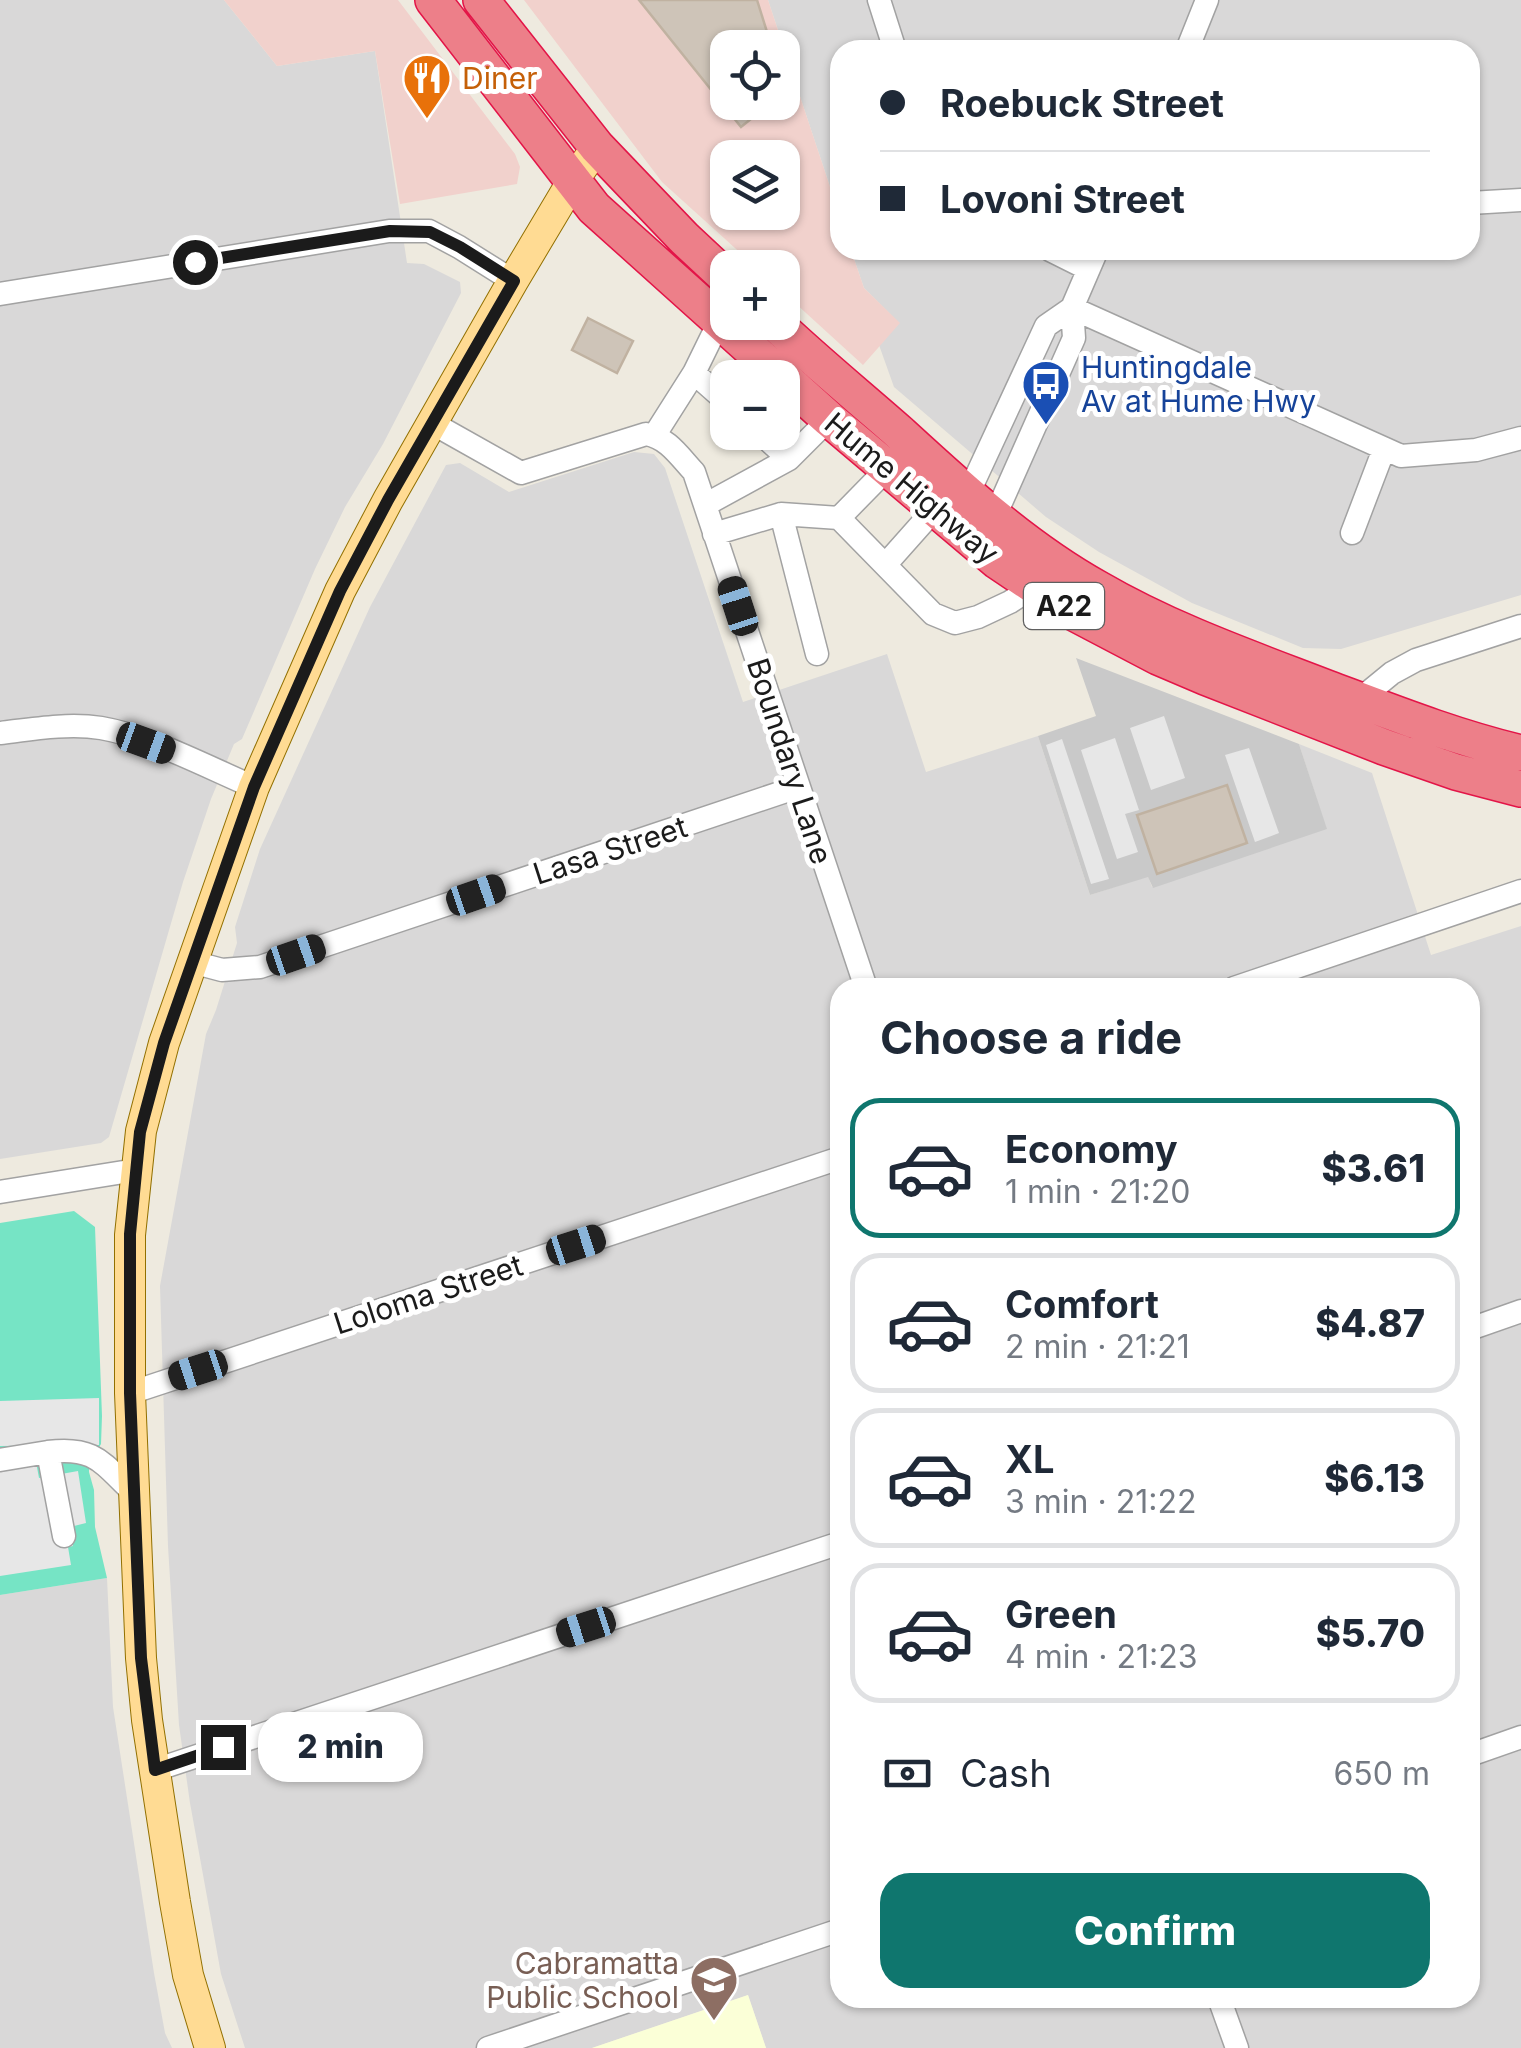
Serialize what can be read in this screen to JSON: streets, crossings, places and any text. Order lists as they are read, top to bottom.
{
  "streets": {
    "highway": ["Hume Highway", "A22"],
    "street": ["Boundary Lane", "Lasa Street", "Loloma Street"]
  },
  "crossings": [
    ["Boundary Lane", "Lasa Street"]
  ],
  "places": {
    "restaurant": ["Diner"],
    "bus stop": ["Huntingdale Av at Hume Hwy"],
    "school or university": ["Cabramatta Public School"]
  },
  "page": {
    "map_buttons": ["+", "−"],
    "banner": ["Roebuck Street", "Lovoni Street"],
    "heading": "Choose a ride",
    "list": [
      {
        "name": "Economy",
        "note": "1 min · 21:20",
        "value": "$3.61"
      },
      {
        "name": "Comfort",
        "note": "2 min · 21:21",
        "value": "$4.87"
      },
      {
        "name": "XL",
        "note": "3 min · 21:22",
        "value": "$6.13"
      },
      {
        "name": "Green",
        "note": "4 min · 21:23",
        "value": "$5.70"
      }
    ],
    "bubble": "2 min",
    "pay": ["Cash", "650 m"],
    "buttons": "Confirm"
  }
}
